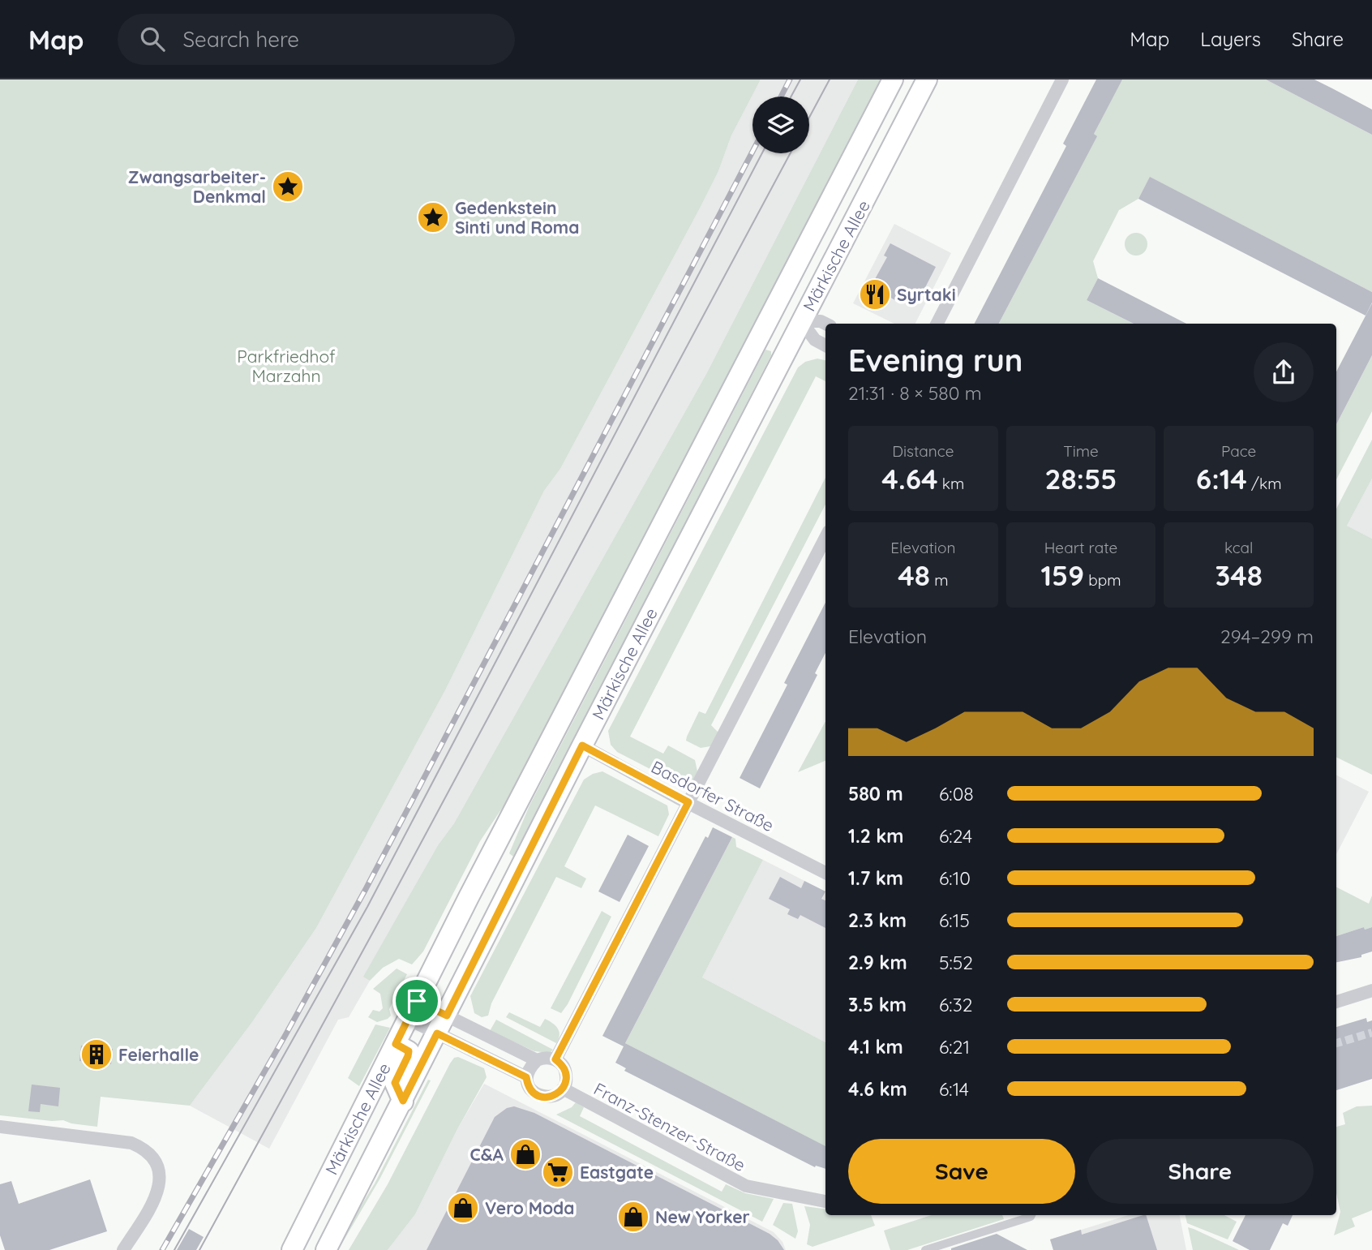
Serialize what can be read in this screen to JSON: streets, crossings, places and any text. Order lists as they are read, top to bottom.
{
  "streets": {
    "main road": ["Märkische Allee"],
    "street": ["Basdorfer Straße", "Franz-Stenzer-Straße"]
  },
  "crossings": [
    ["Märkische Allee", "Basdorfer Straße"]
  ],
  "parks": ["Parkfriedhof Marzahn"],
  "places": {
    "place": ["Zwangsarbeiter- Denkmal", "Gedenkstein Sinti und Roma"],
    "restaurant": ["Syrtaki"],
    "building": ["Feierhalle"],
    "shop": ["C&A", "Vero Moda", "New Yorker"],
    "supermarket": ["Eastgate"]
  },
  "page": {
    "header": "Map",
    "search": "Search here",
    "nav": ["Map", "Layers", "Share"],
    "heading": ["Evening run", "21:31 · 8 × 580 m"],
    "stats": [
      ["Distance", "4.64 km"],
      ["Time", "28:55"],
      ["Pace", "6:14 /km"],
      ["Elevation", "48 m"],
      ["Heart rate", "159 bpm"],
      ["kcal", "348"]
    ],
    "chart": ["Elevation", "294–299 m"],
    "list": [
      {
        "name": "580 m",
        "note": "6:08"
      },
      {
        "name": "1.2 km",
        "note": "6:24"
      },
      {
        "name": "1.7 km",
        "note": "6:10"
      },
      {
        "name": "2.3 km",
        "note": "6:15"
      },
      {
        "name": "2.9 km",
        "note": "5:52"
      },
      {
        "name": "3.5 km",
        "note": "6:32"
      },
      {
        "name": "4.1 km",
        "note": "6:21"
      },
      {
        "name": "4.6 km",
        "note": "6:14"
      }
    ],
    "buttons": ["Save", "Share"]
  }
}
